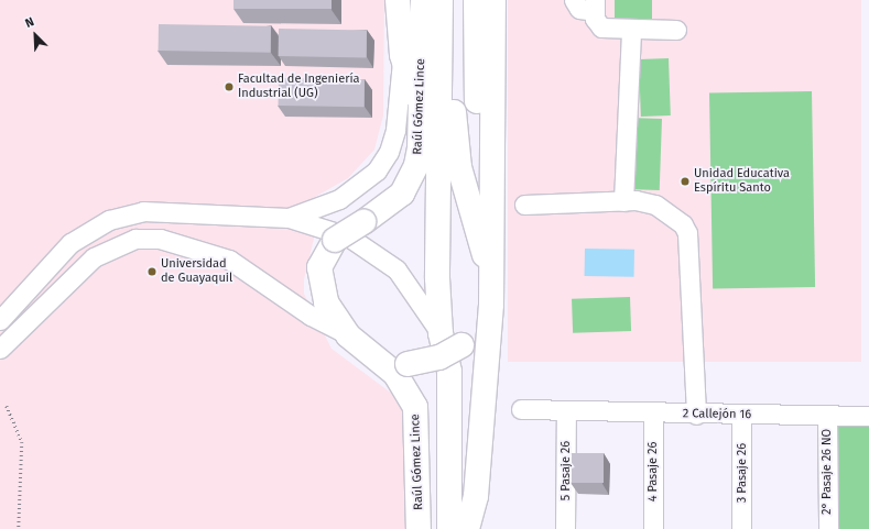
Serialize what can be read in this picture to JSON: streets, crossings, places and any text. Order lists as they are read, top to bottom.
{
  "streets": {
    "main road": ["Raúl Gómez Lince"],
    "street": [
      "2 Callejón 16",
      "5 Pasaje 26",
      "4 Pasaje 26",
      "2° Pasaje 26 NO",
      "3 Pasaje 26"
    ]
  },
  "crossings": [
    ["2 Callejón 16", "5 Pasaje 26"],
    ["2 Callejón 16", "4 Pasaje 26"],
    ["2 Callejón 16", "2° Pasaje 26 NO"],
    ["2 Callejón 16", "3 Pasaje 26"]
  ],
  "places": ["Facultad de Ingeniería Industrial (UG)", "Unidad Educativa Espíritu Santo", "Universidad de Guayaquil"],
  "north": "top left"
}
